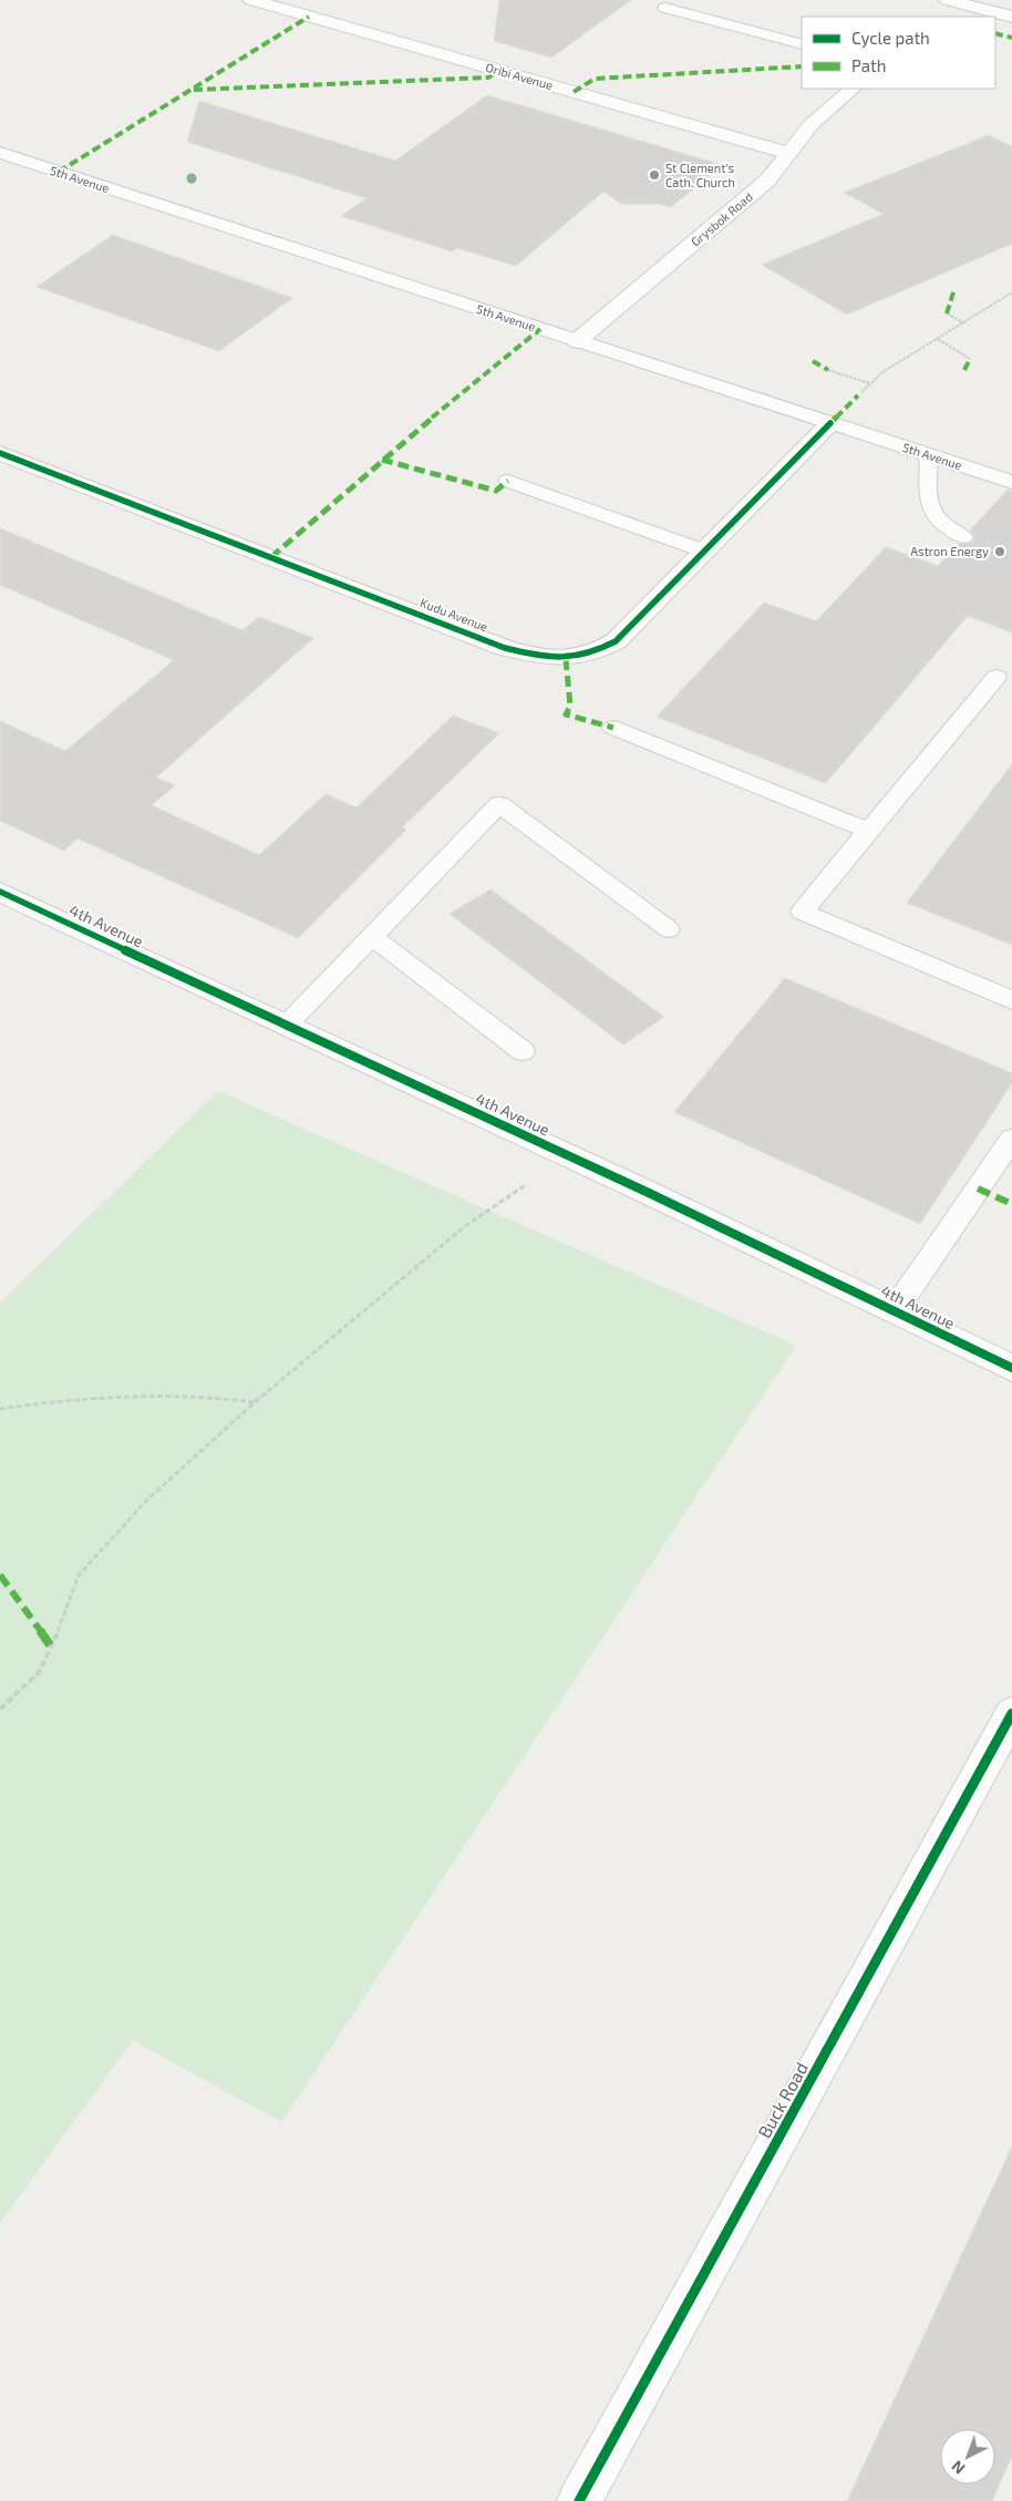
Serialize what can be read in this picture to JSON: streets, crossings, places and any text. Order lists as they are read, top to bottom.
{
  "streets": {
    "street": [
      "Oribi Avenue",
      "5th Avenue",
      "Grysbok Road",
      "Kudu Avenue",
      "4th Avenue",
      "Buck Road"
    ]
  },
  "crossings": [
    ["Oribi Avenue", "Grysbok Road"],
    ["5th Avenue", "Grysbok Road"],
    ["5th Avenue", "Kudu Avenue"]
  ],
  "places": ["St Clement's Cath. Church", "Astron Energy"],
  "legend": ["Cycle path", "Path"],
  "north": "bottom left"
}
